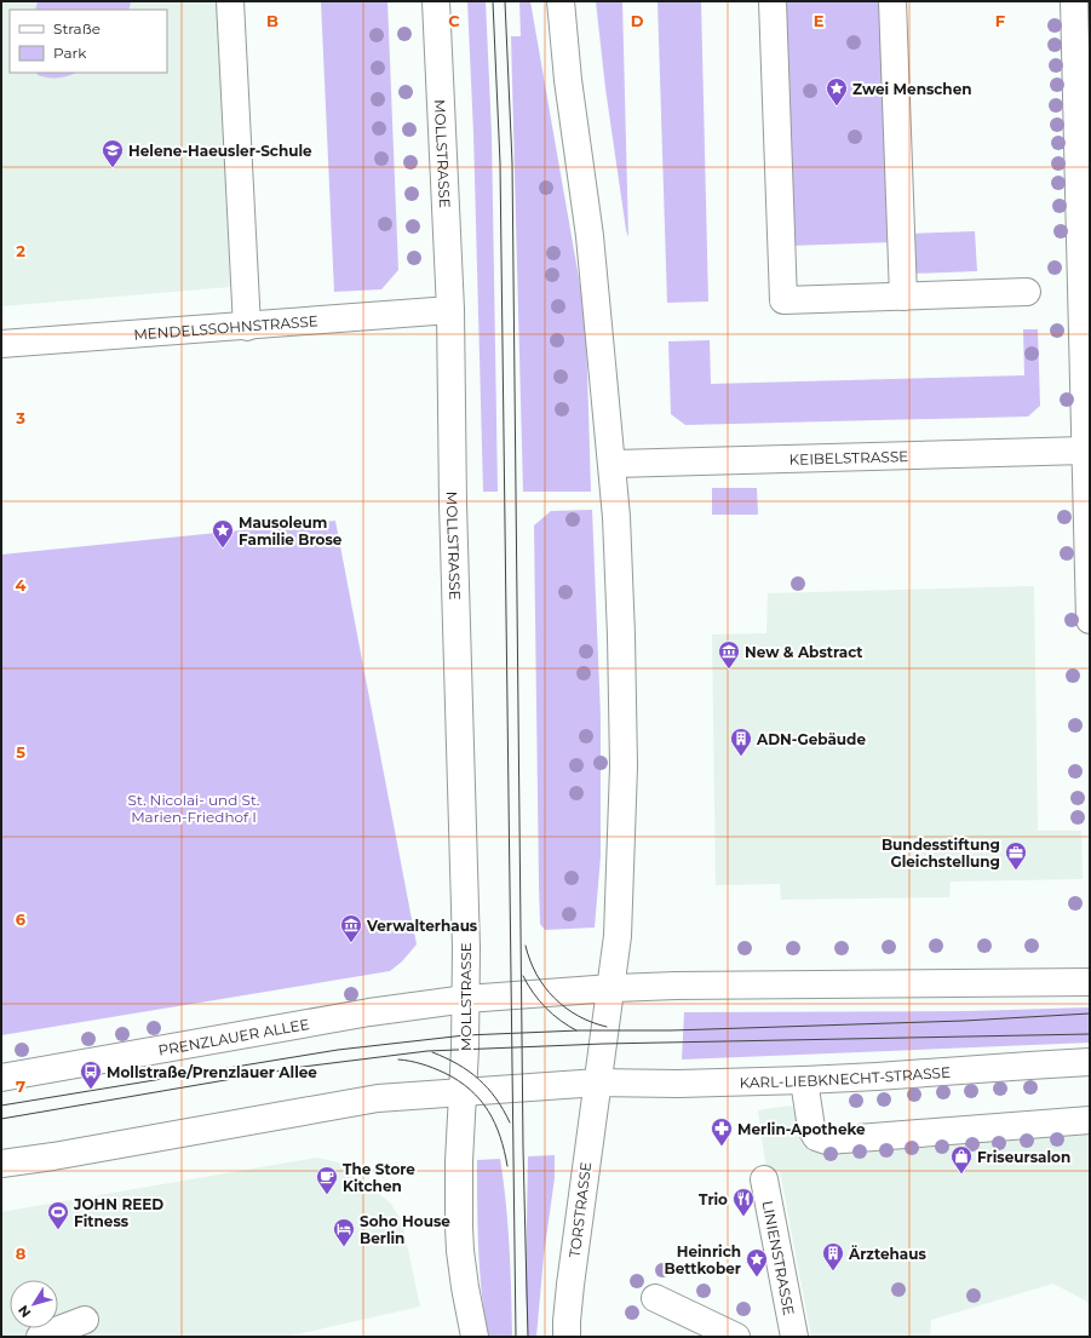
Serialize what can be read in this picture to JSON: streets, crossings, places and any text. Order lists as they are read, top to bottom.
{
  "streets": {
    "main road": [
      "MOLLSTRASSE",
      "MENDELSSOHNSTRASSE",
      "KEIBELSTRASSE",
      "PRENZLAUER ALLEE",
      "KARL-LIEBKNECHT-STRASSE",
      "TORSTRASSE",
      "LINIENSTRASSE"
    ]
  },
  "crossings": [
    ["MOLLSTRASSE", "MENDELSSOHNSTRASSE"],
    ["MOLLSTRASSE", "PRENZLAUER ALLEE"],
    ["MOLLSTRASSE", "KARL-LIEBKNECHT-STRASSE"],
    ["KARL-LIEBKNECHT-STRASSE", "TORSTRASSE"]
  ],
  "parks": ["St. Nicolai- und St. Marien-Friedhof I"],
  "places": {
    "place": ["Zwei Menschen", "Mausoleum Familie Brose", "Heinrich Bettkober"],
    "school or university": ["Helene-Haeusler-Schule"],
    "museum": ["New & Abstract", "Verwalterhaus"],
    "building": ["ADN-Gebäude", "Ärztehaus"],
    "office": ["Bundesstiftung Gleichstellung"],
    "bus stop": ["Mollstraße/Prenzlauer Allee"],
    "pharmacy": ["Merlin-Apotheke"],
    "shop": ["Friseursalon"],
    "cafe": ["The Store Kitchen"],
    "restaurant": ["Trio"],
    "sports": ["JOHN REED Fitness"],
    "hotel": ["Soho House Berlin"]
  },
  "legend": ["Straße", "Park"],
  "north": "bottom left",
  "grid": {
    "columns": [
      "B",
      "C",
      "D",
      "E",
      "F"
    ],
    "rows": [
      "2",
      "3",
      "4",
      "5",
      "6",
      "7",
      "8"
    ]
  }
}
